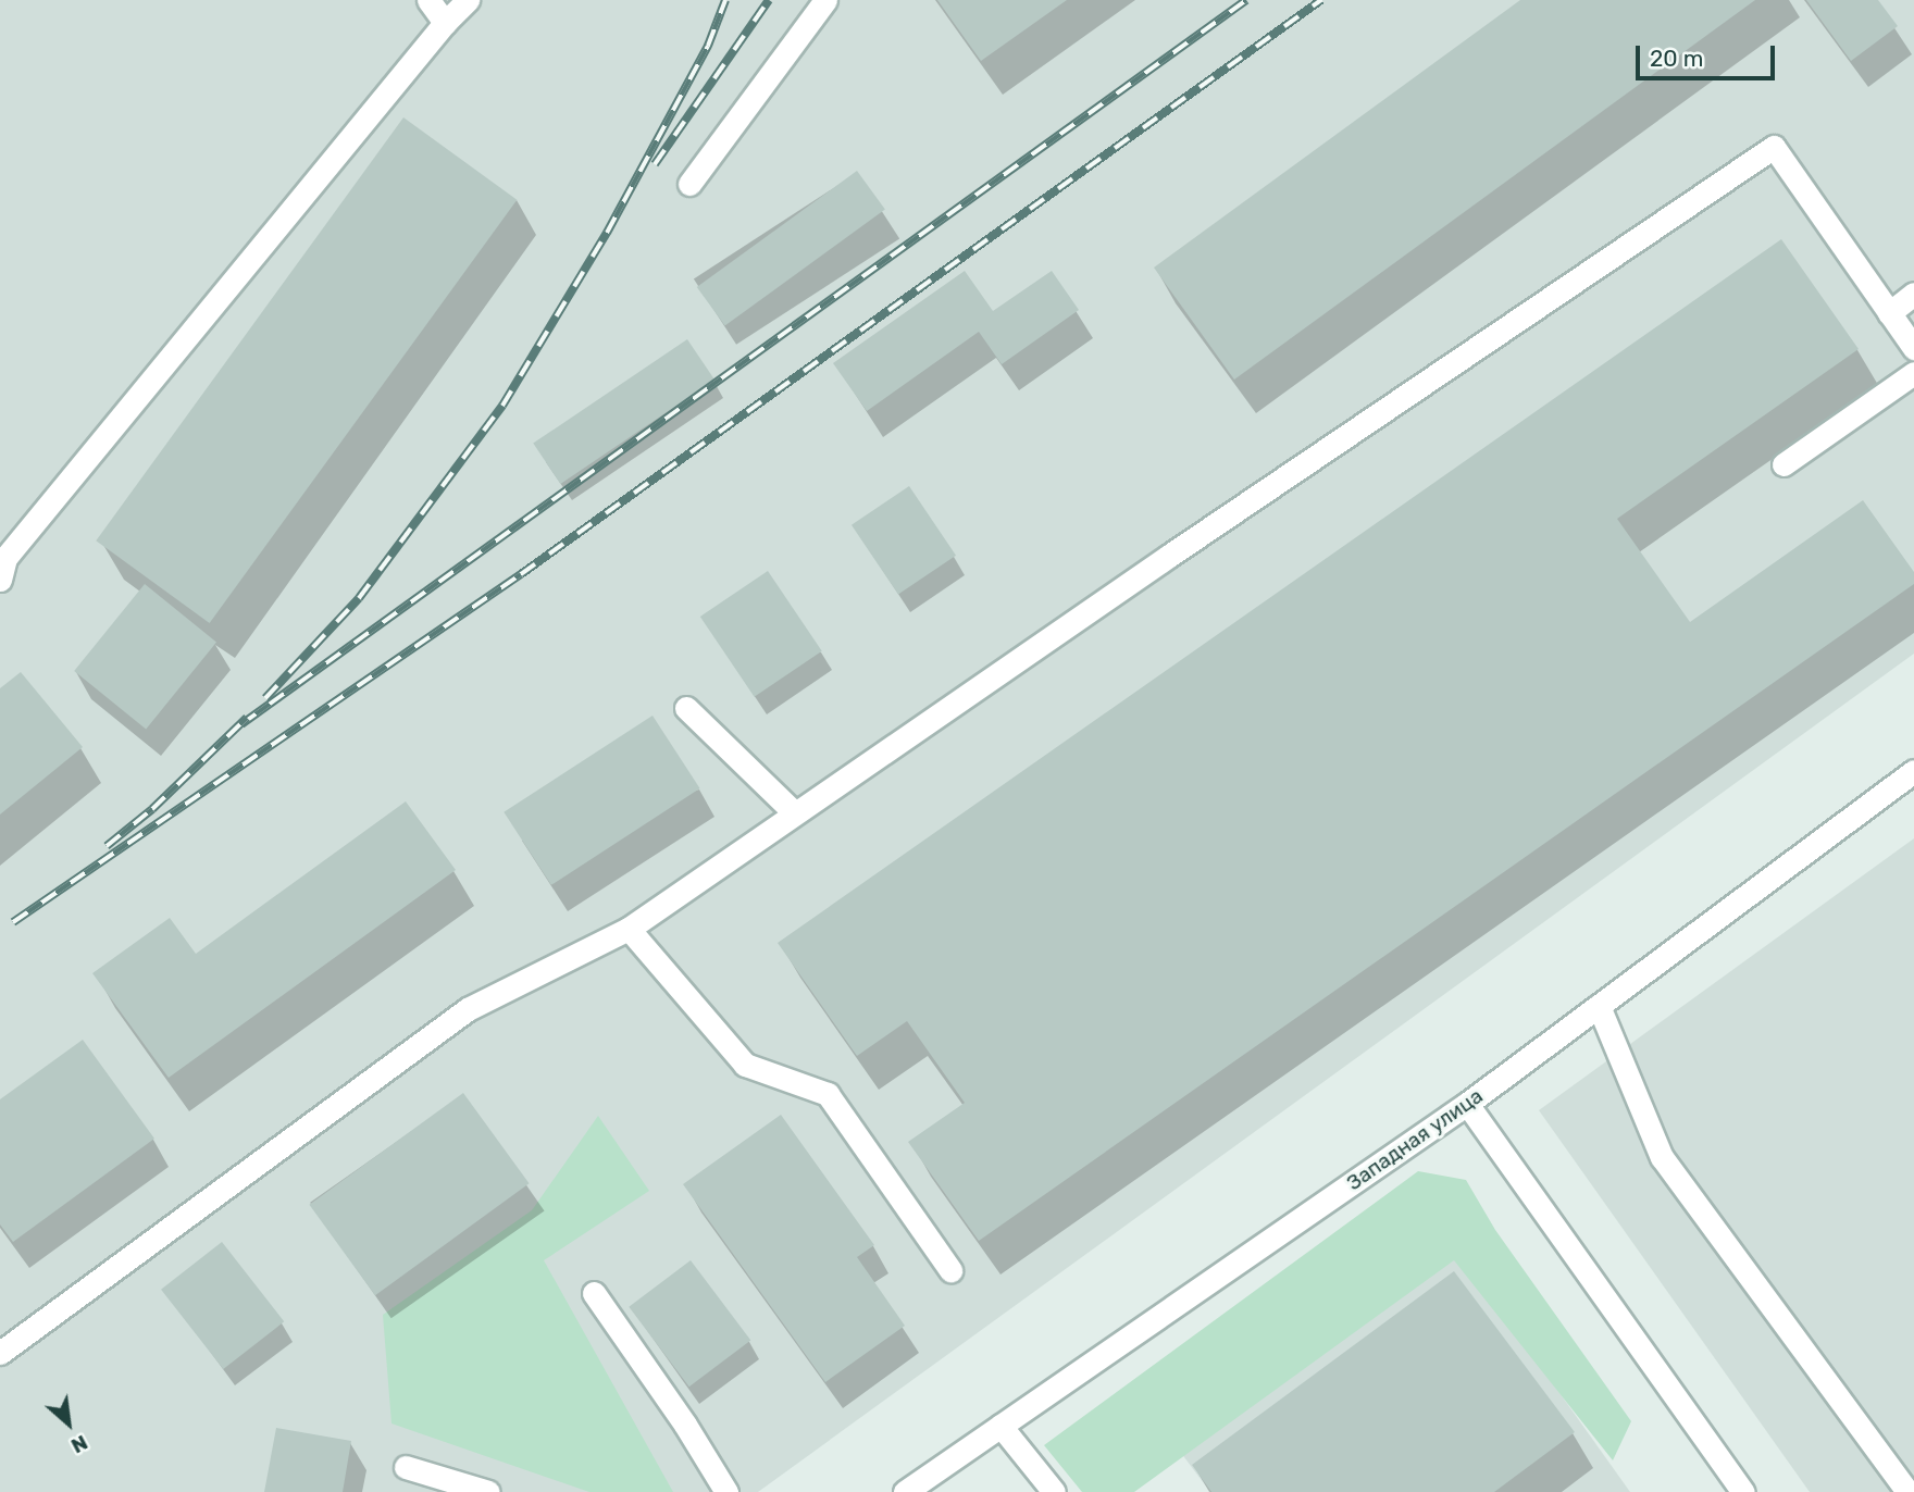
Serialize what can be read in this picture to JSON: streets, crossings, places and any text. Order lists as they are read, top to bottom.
{
  "streets": {
    "street": ["Западная улица"]
  },
  "scale_bar": "20 m",
  "north": "bottom right"
}
